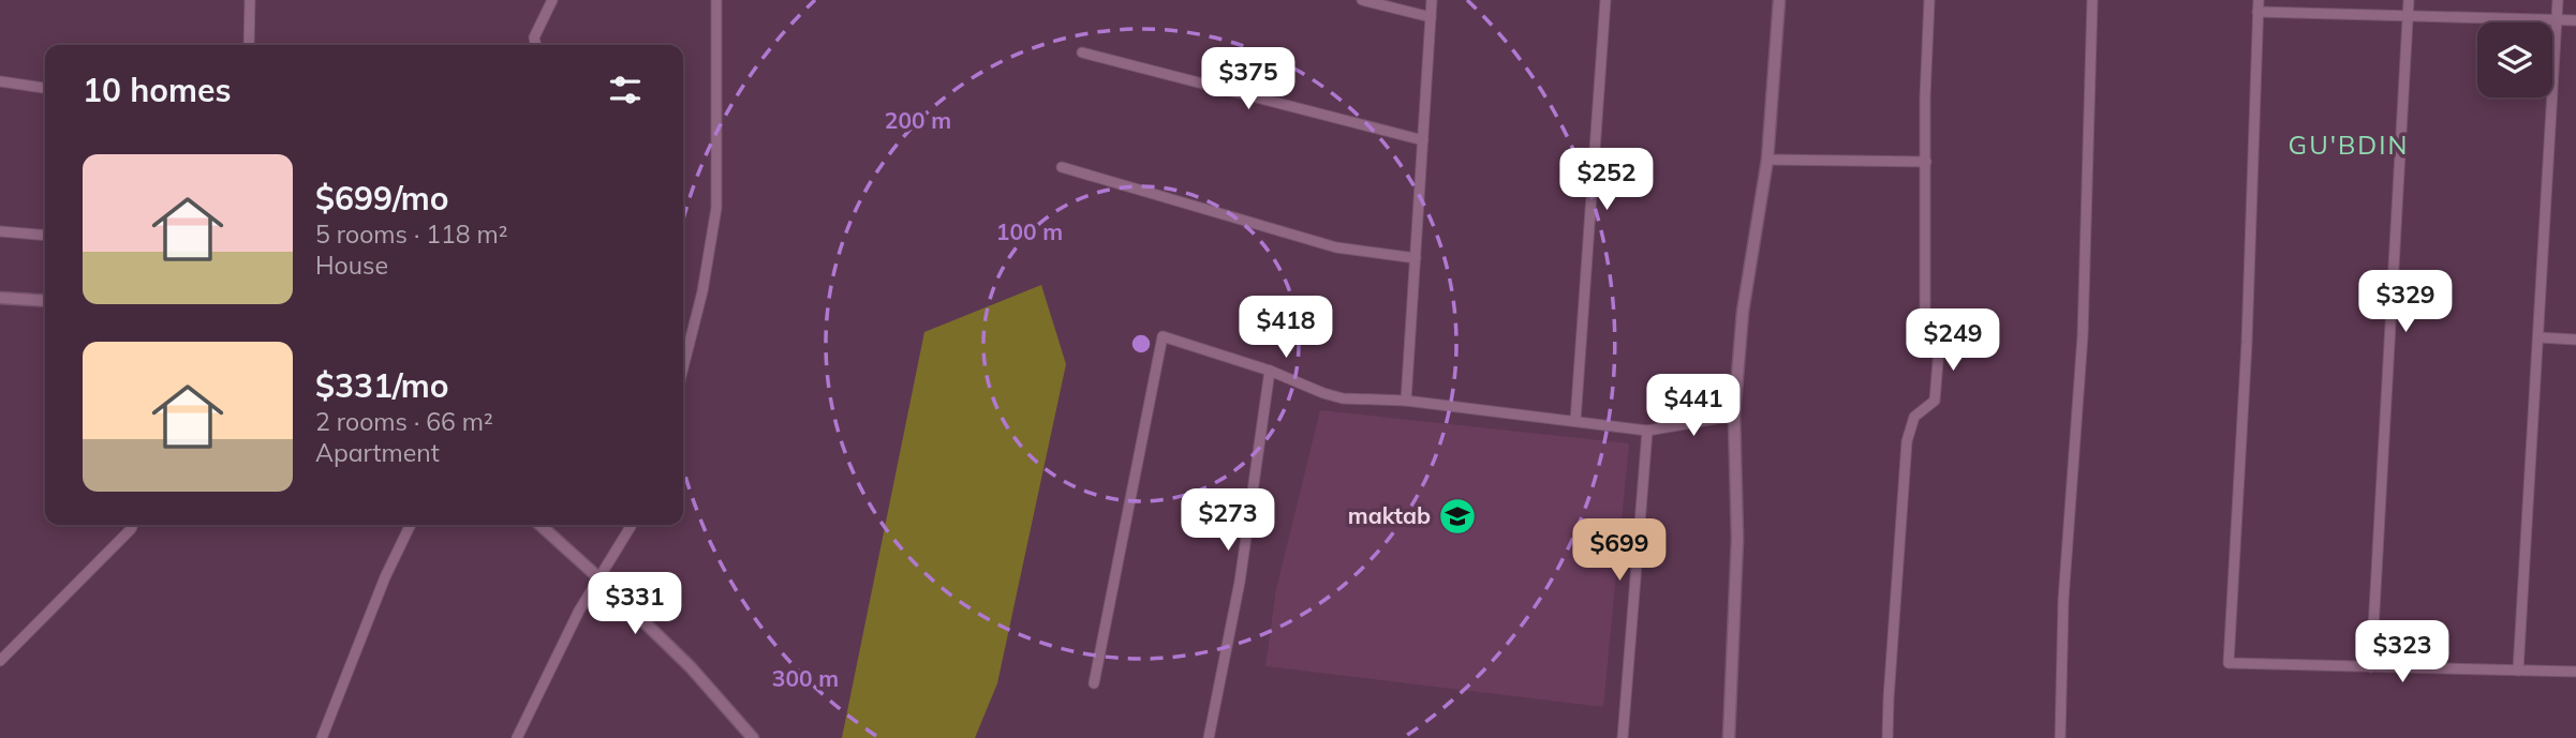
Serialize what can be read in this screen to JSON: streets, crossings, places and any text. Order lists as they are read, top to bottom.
{
  "districts": ["GU'BDIN"],
  "places": {
    "school or university": ["maktab"]
  },
  "page": {
    "heading": "10 homes",
    "price": [
      "$375",
      "$252",
      "$329",
      "$418",
      "$249",
      "$441",
      "$273",
      "$699",
      "$331",
      "$323"
    ],
    "list": [
      {
        "name": "$699/mo",
        "note": "5 rooms · 118 m² · House"
      },
      {
        "name": "$331/mo",
        "note": "2 rooms · 66 m² · Apartment"
      }
    ]
  },
  "rings": ["200 m", "100 m", "300 m"]
}
